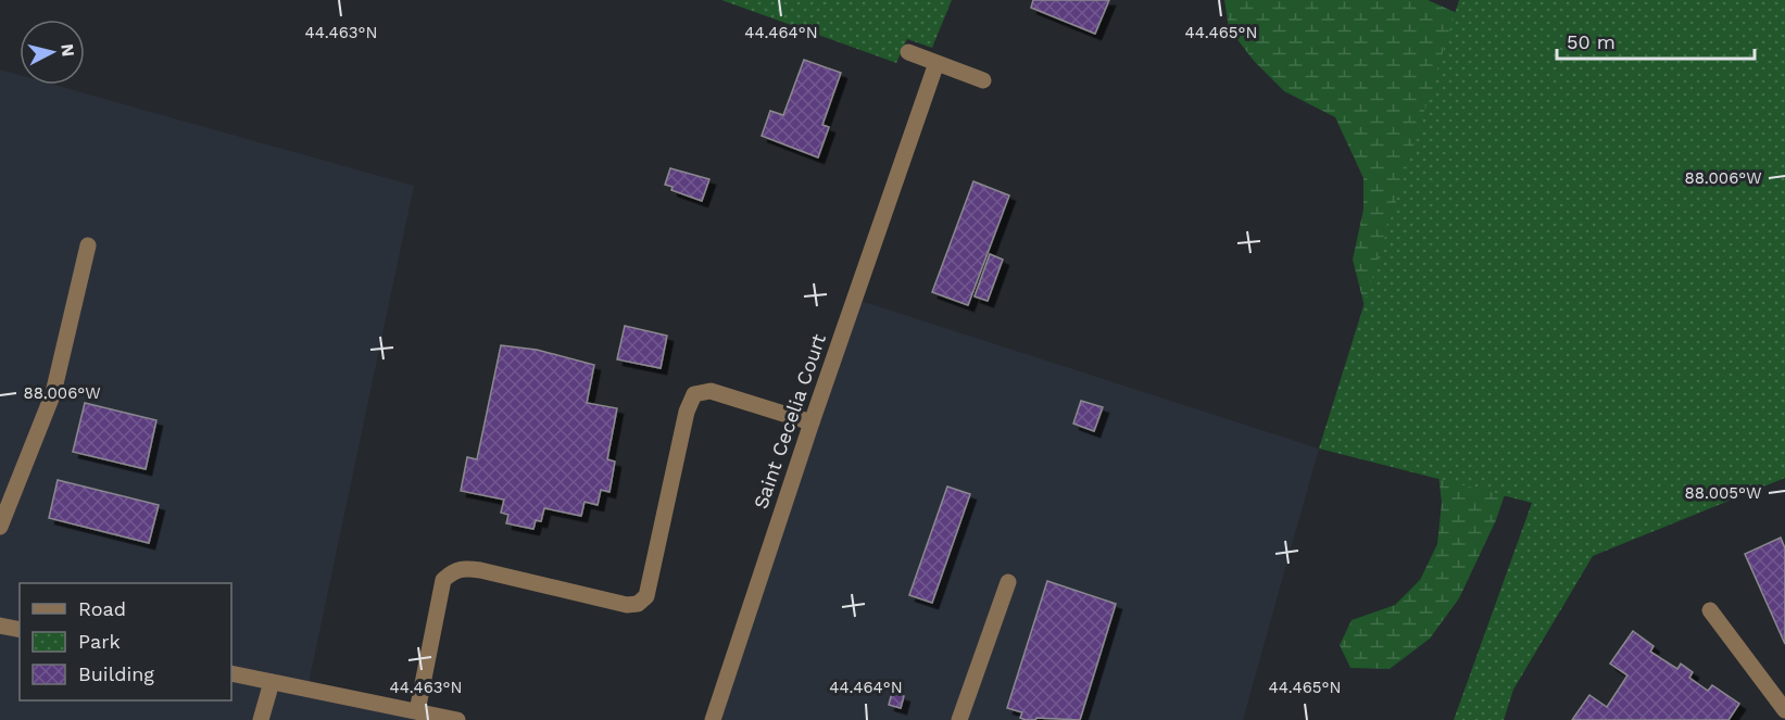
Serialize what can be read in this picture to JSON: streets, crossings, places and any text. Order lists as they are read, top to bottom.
{
  "streets": {
    "street": ["Saint Cecelia Court"]
  },
  "legend": ["Road", "Park", "Building"],
  "scale_bar": "50 m",
  "north": "right",
  "coordinates": [
    "44.463°N",
    "44.464°N",
    "44.465°N",
    "88.006°W",
    "88.005°W"
  ]
}
